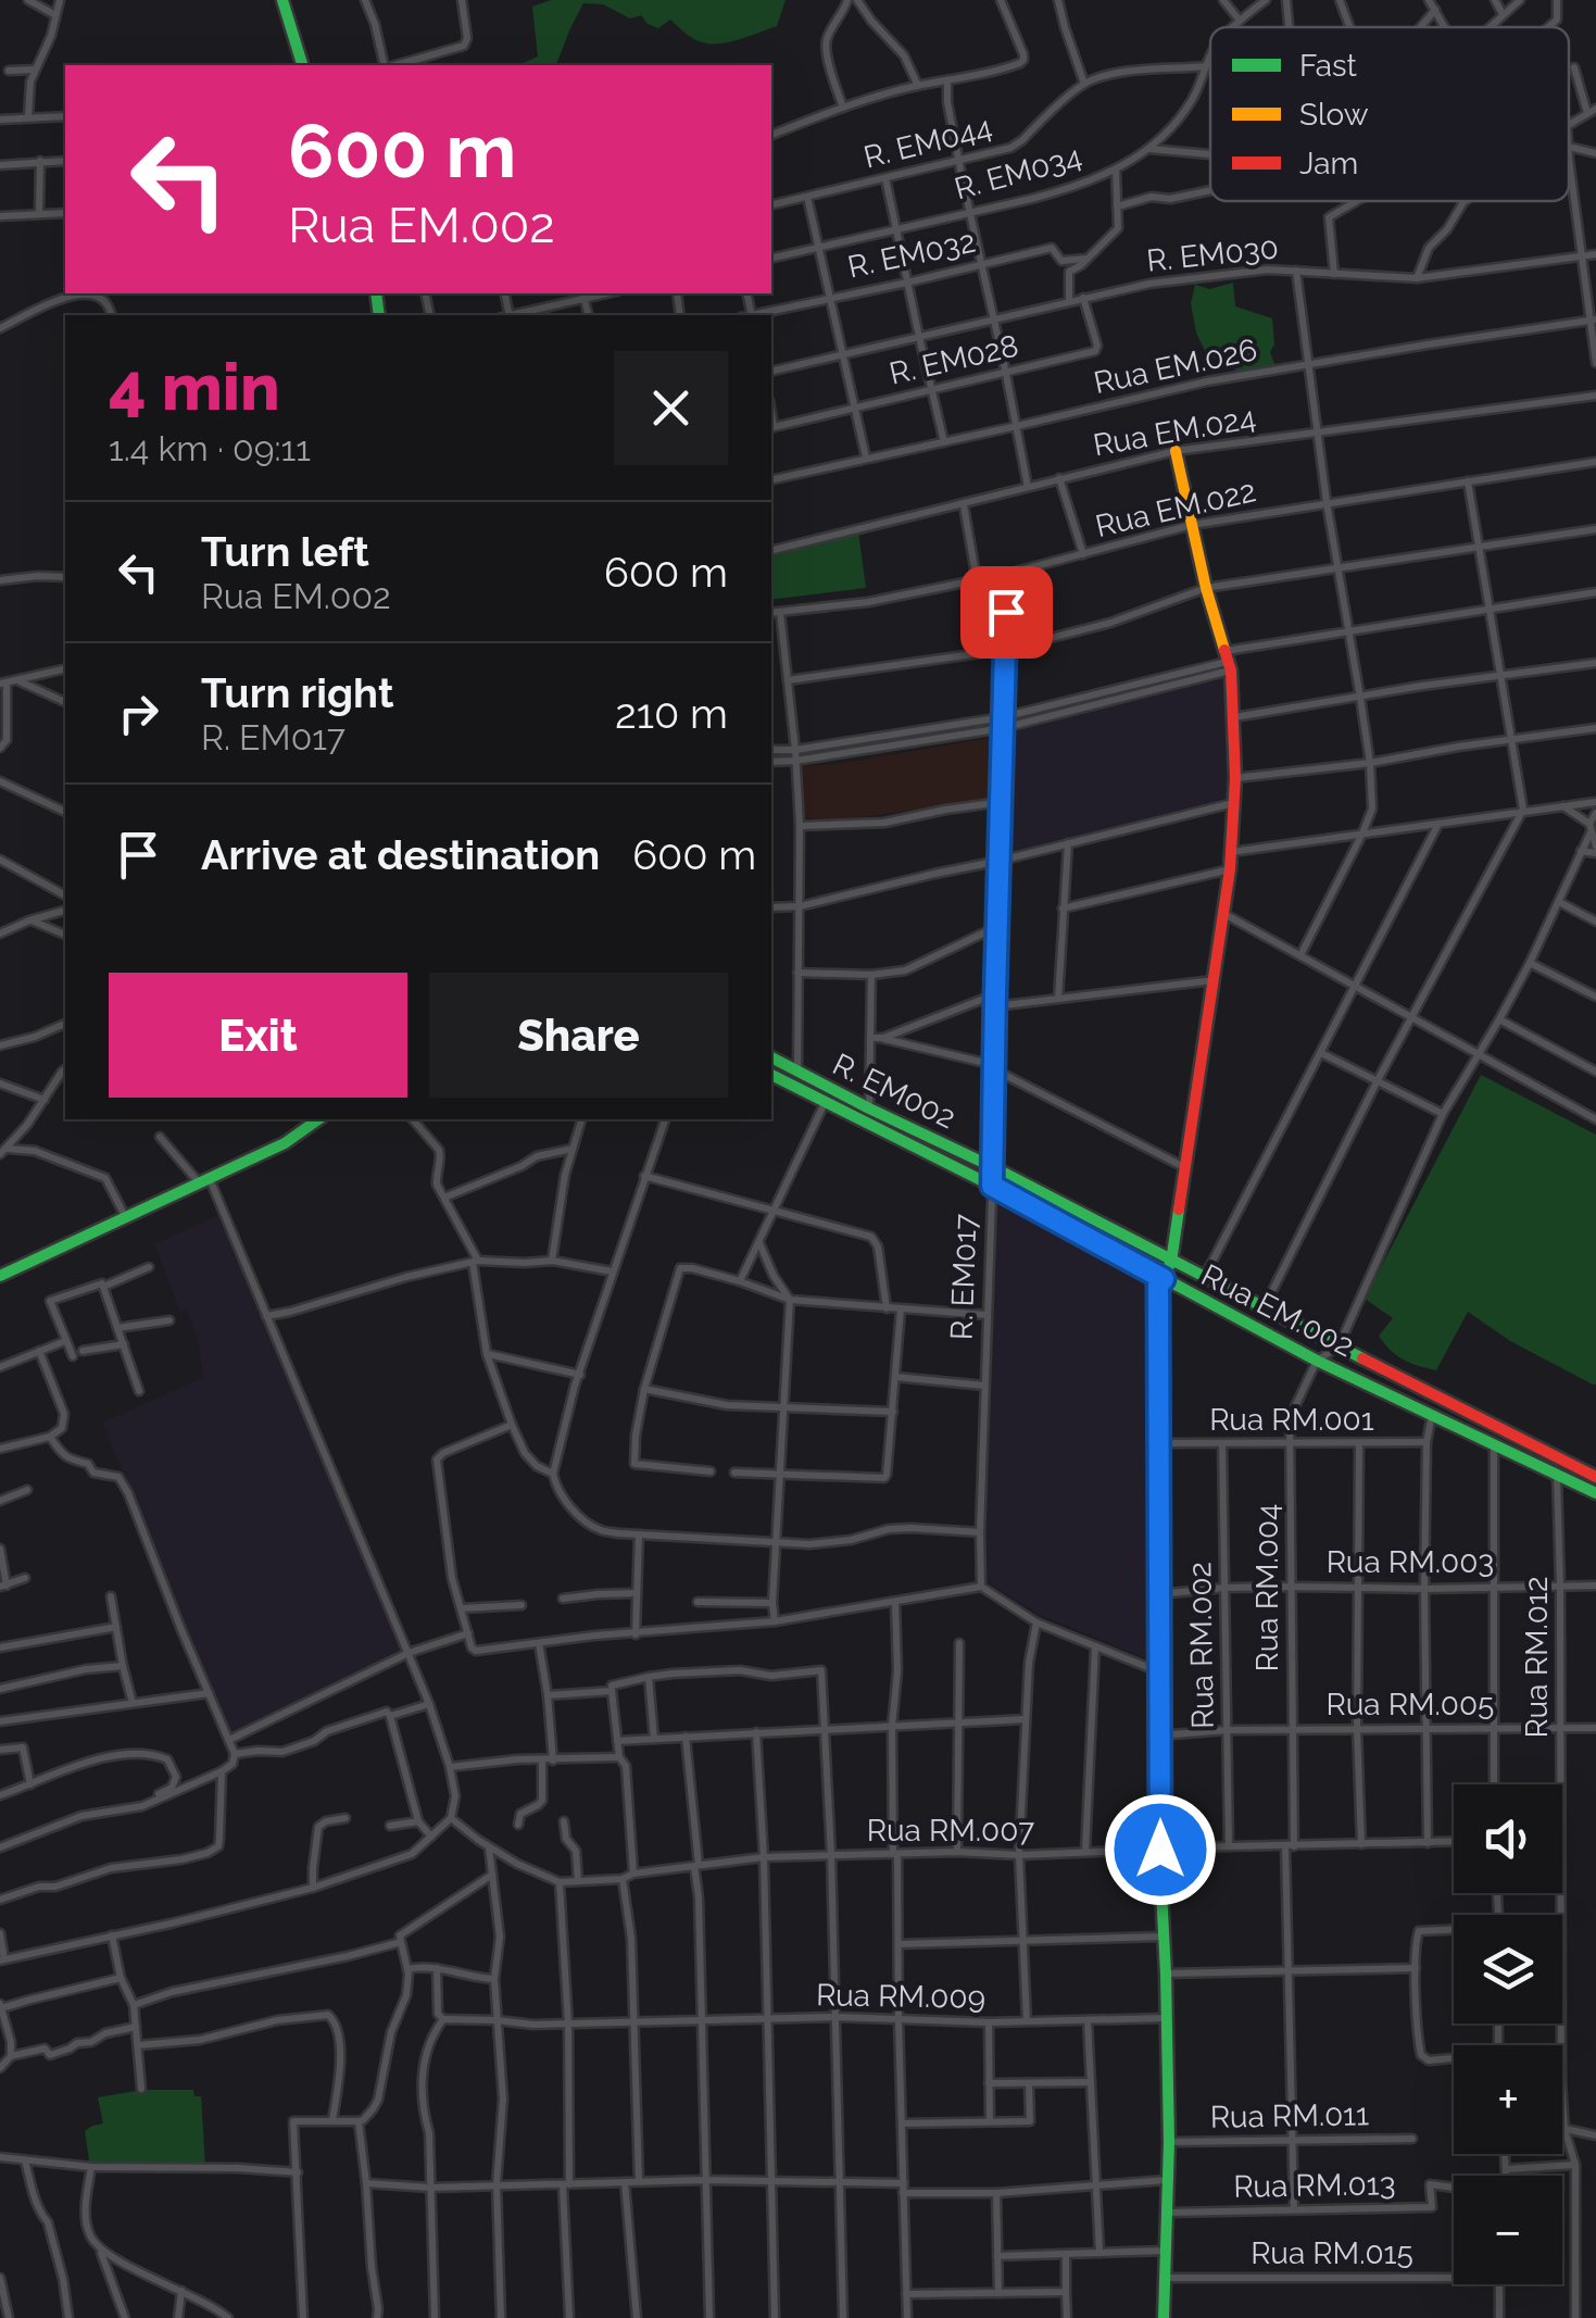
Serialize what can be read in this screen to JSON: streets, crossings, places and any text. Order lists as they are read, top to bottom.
{
  "streets": {
    "street": [
      "R. EM044",
      "R. EM034",
      "R. EM032",
      "R. EM030",
      "R. EM028",
      "Rua EM.026",
      "Rua EM.024",
      "Rua EM.022",
      "R. EM002",
      "R. EM017",
      "Rua EM.002",
      "Rua RM.001",
      "Rua RM.003",
      "Rua RM.004",
      "Rua RM.002",
      "Rua RM.012",
      "Rua RM.005",
      "Rua RM.007",
      "Rua RM.009",
      "Rua RM.011",
      "Rua RM.013",
      "Rua RM.015"
    ]
  },
  "crossings": [
    ["R. EM044", "R. EM034"],
    ["R. EM030", "R. EM028"],
    ["Rua EM.022", "R. EM017"],
    ["R. EM002", "R. EM017"],
    ["R. EM002", "Rua EM.002"],
    ["R. EM017", "Rua EM.002"],
    ["Rua EM.002", "Rua RM.004"],
    ["Rua EM.002", "Rua RM.012"],
    ["Rua RM.001", "Rua RM.004"],
    ["Rua RM.001", "Rua RM.002"],
    ["Rua RM.003", "Rua RM.004"],
    ["Rua RM.003", "Rua RM.002"],
    ["Rua RM.003", "Rua RM.012"],
    ["Rua RM.004", "Rua RM.005"],
    ["Rua RM.004", "Rua RM.007"],
    ["Rua RM.004", "Rua RM.011"],
    ["Rua RM.004", "Rua RM.013"],
    ["Rua RM.002", "Rua RM.005"],
    ["Rua RM.002", "Rua RM.007"],
    ["Rua RM.012", "Rua RM.005"]
  ],
  "legend": ["Fast", "Slow", "Jam"],
  "page": {
    "turn": ["600 m", "Rua EM.002"],
    "heading": ["4 min", "1.4 km · 09:11"],
    "list": [
      {
        "name": "Turn left",
        "note": "Rua EM.002",
        "value": "600 m"
      },
      {
        "name": "Turn right",
        "note": "R. EM017",
        "value": "210 m"
      },
      {
        "name": "Arrive at destination",
        "value": "600 m"
      }
    ],
    "buttons": ["Exit", "Share"],
    "map_buttons": ["+", "−"]
  }
}
